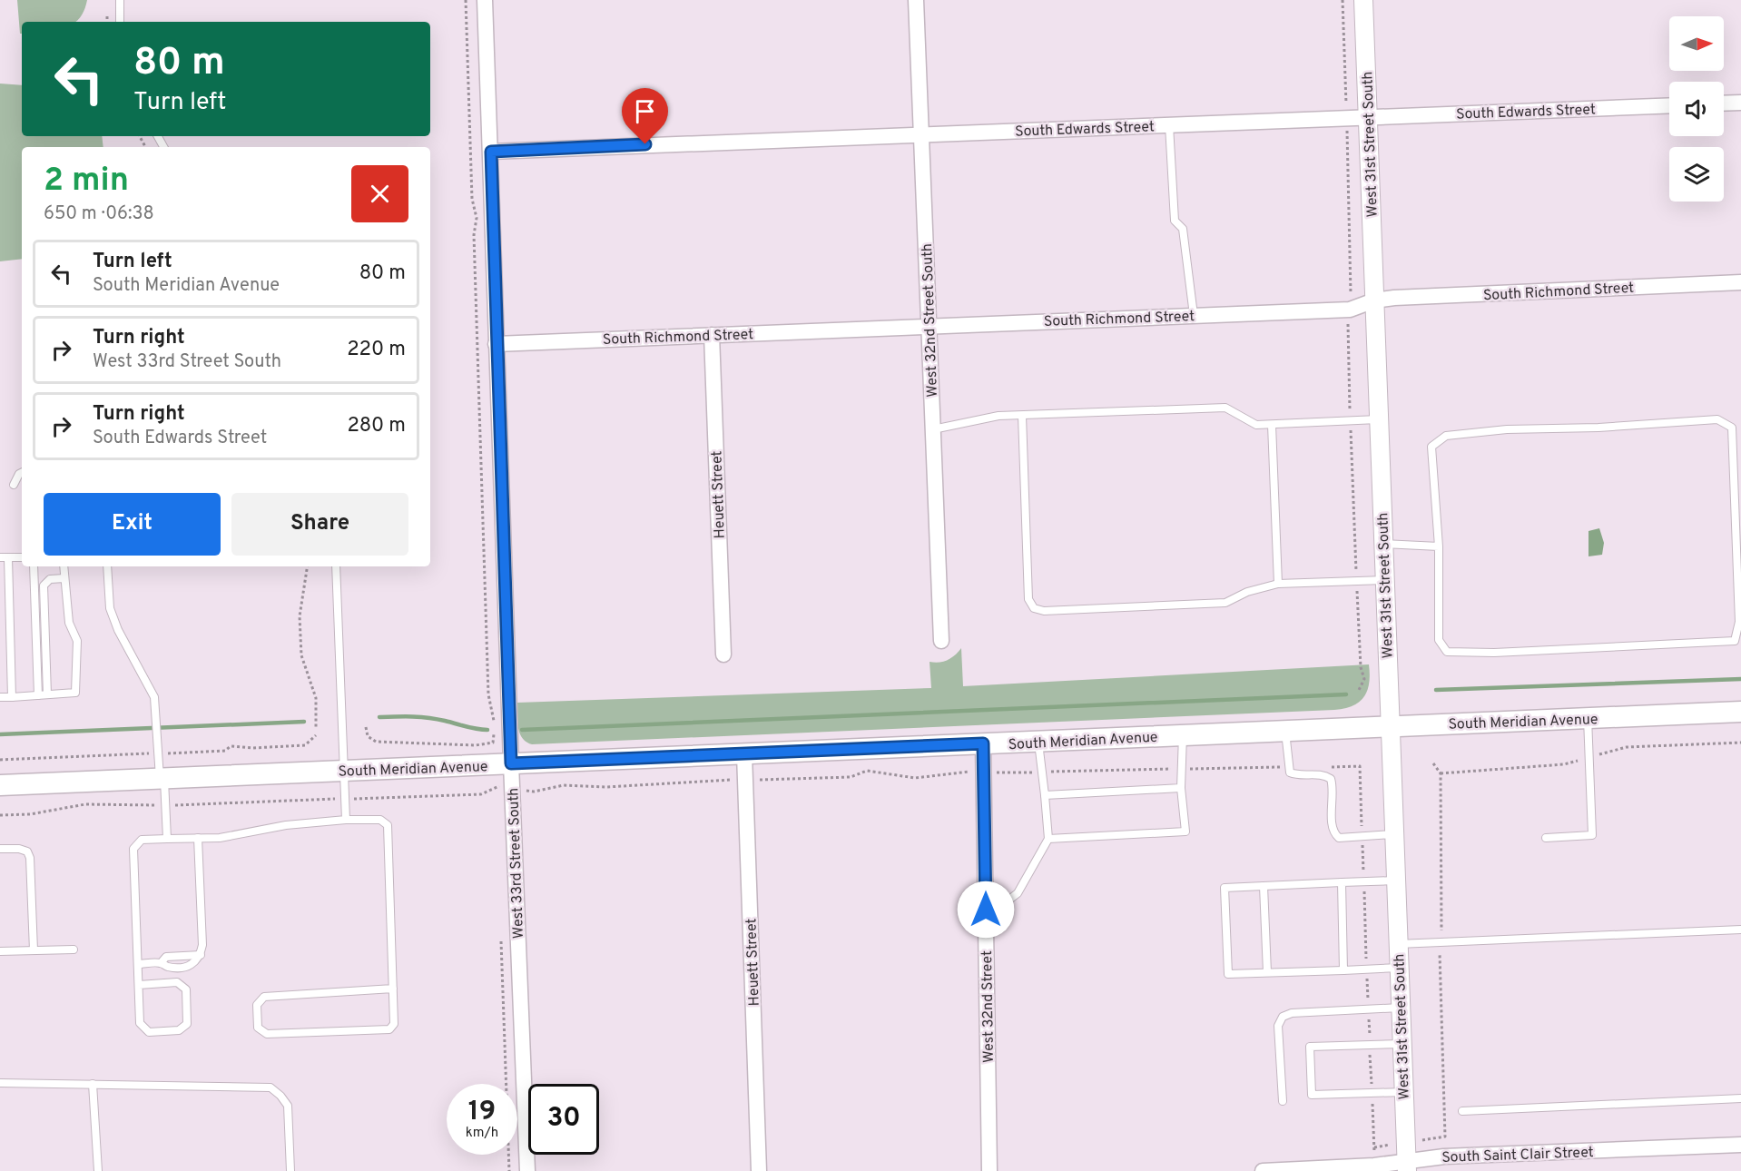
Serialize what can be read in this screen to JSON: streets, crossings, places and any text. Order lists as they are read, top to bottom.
{
  "streets": {
    "main road": ["South Meridian Avenue"],
    "street": [
      "South Edwards Street",
      "West 31st Street South",
      "South Richmond Street",
      "West 32nd Street South",
      "Heuett Street",
      "West 33rd Street South",
      "West 32nd Street",
      "South Saint Clair Street"
    ]
  },
  "crossings": [
    ["South Edwards Street", "West 31st Street South"],
    ["South Edwards Street", "West 32nd Street South"],
    ["South Edwards Street", "West 33rd Street South"],
    ["West 31st Street South", "South Richmond Street"],
    ["West 31st Street South", "South Meridian Avenue"],
    ["West 31st Street South", "South Saint Clair Street"],
    ["South Richmond Street", "West 32nd Street South"],
    ["South Richmond Street", "Heuett Street"],
    ["South Richmond Street", "West 33rd Street South"],
    ["Heuett Street", "South Meridian Avenue"],
    ["South Meridian Avenue", "West 33rd Street South"],
    ["South Meridian Avenue", "West 32nd Street"]
  ],
  "north": "right",
  "page": {
    "turn": ["80 m", "Turn left"],
    "heading": ["2 min", "650 m · 06:38"],
    "list": [
      {
        "name": "Turn left",
        "note": "South Meridian Avenue",
        "value": "80 m"
      },
      {
        "name": "Turn right",
        "note": "West 33rd Street South",
        "value": "220 m"
      },
      {
        "name": "Turn right",
        "note": "South Edwards Street",
        "value": "280 m"
      }
    ],
    "buttons": ["Exit", "Share"],
    "speed": "19 km/h",
    "limit": "30"
  }
}
